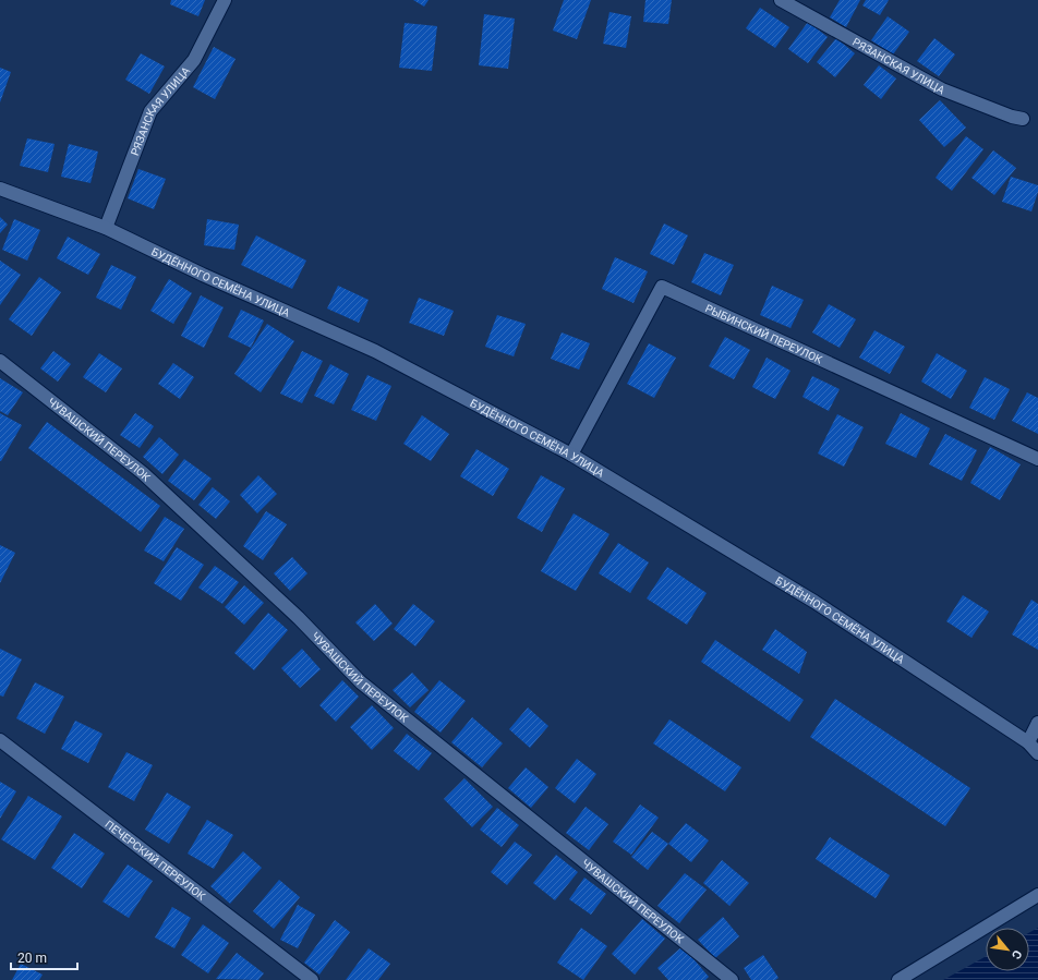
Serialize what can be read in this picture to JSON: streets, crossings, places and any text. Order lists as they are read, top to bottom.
{
  "streets": {
    "street": [
      "РЯЗАНСКАЯ УЛИЦА",
      "БУДЁННОГО СЕМЁНА УЛИЦА",
      "РЫБИНСКИЙ ПЕРЕУЛОК",
      "ЧУВАШСКИЙ ПЕРЕУЛОК",
      "ПЕЧЕРСКИЙ ПЕРЕУЛОК"
    ]
  },
  "crossings": [
    ["РЯЗАНСКАЯ УЛИЦА", "БУДЁННОГО СЕМЁНА УЛИЦА"],
    ["БУДЁННОГО СЕМЁНА УЛИЦА", "РЫБИНСКИЙ ПЕРЕУЛОК"]
  ],
  "scale_bar": "20 m",
  "north": "bottom right"
}
